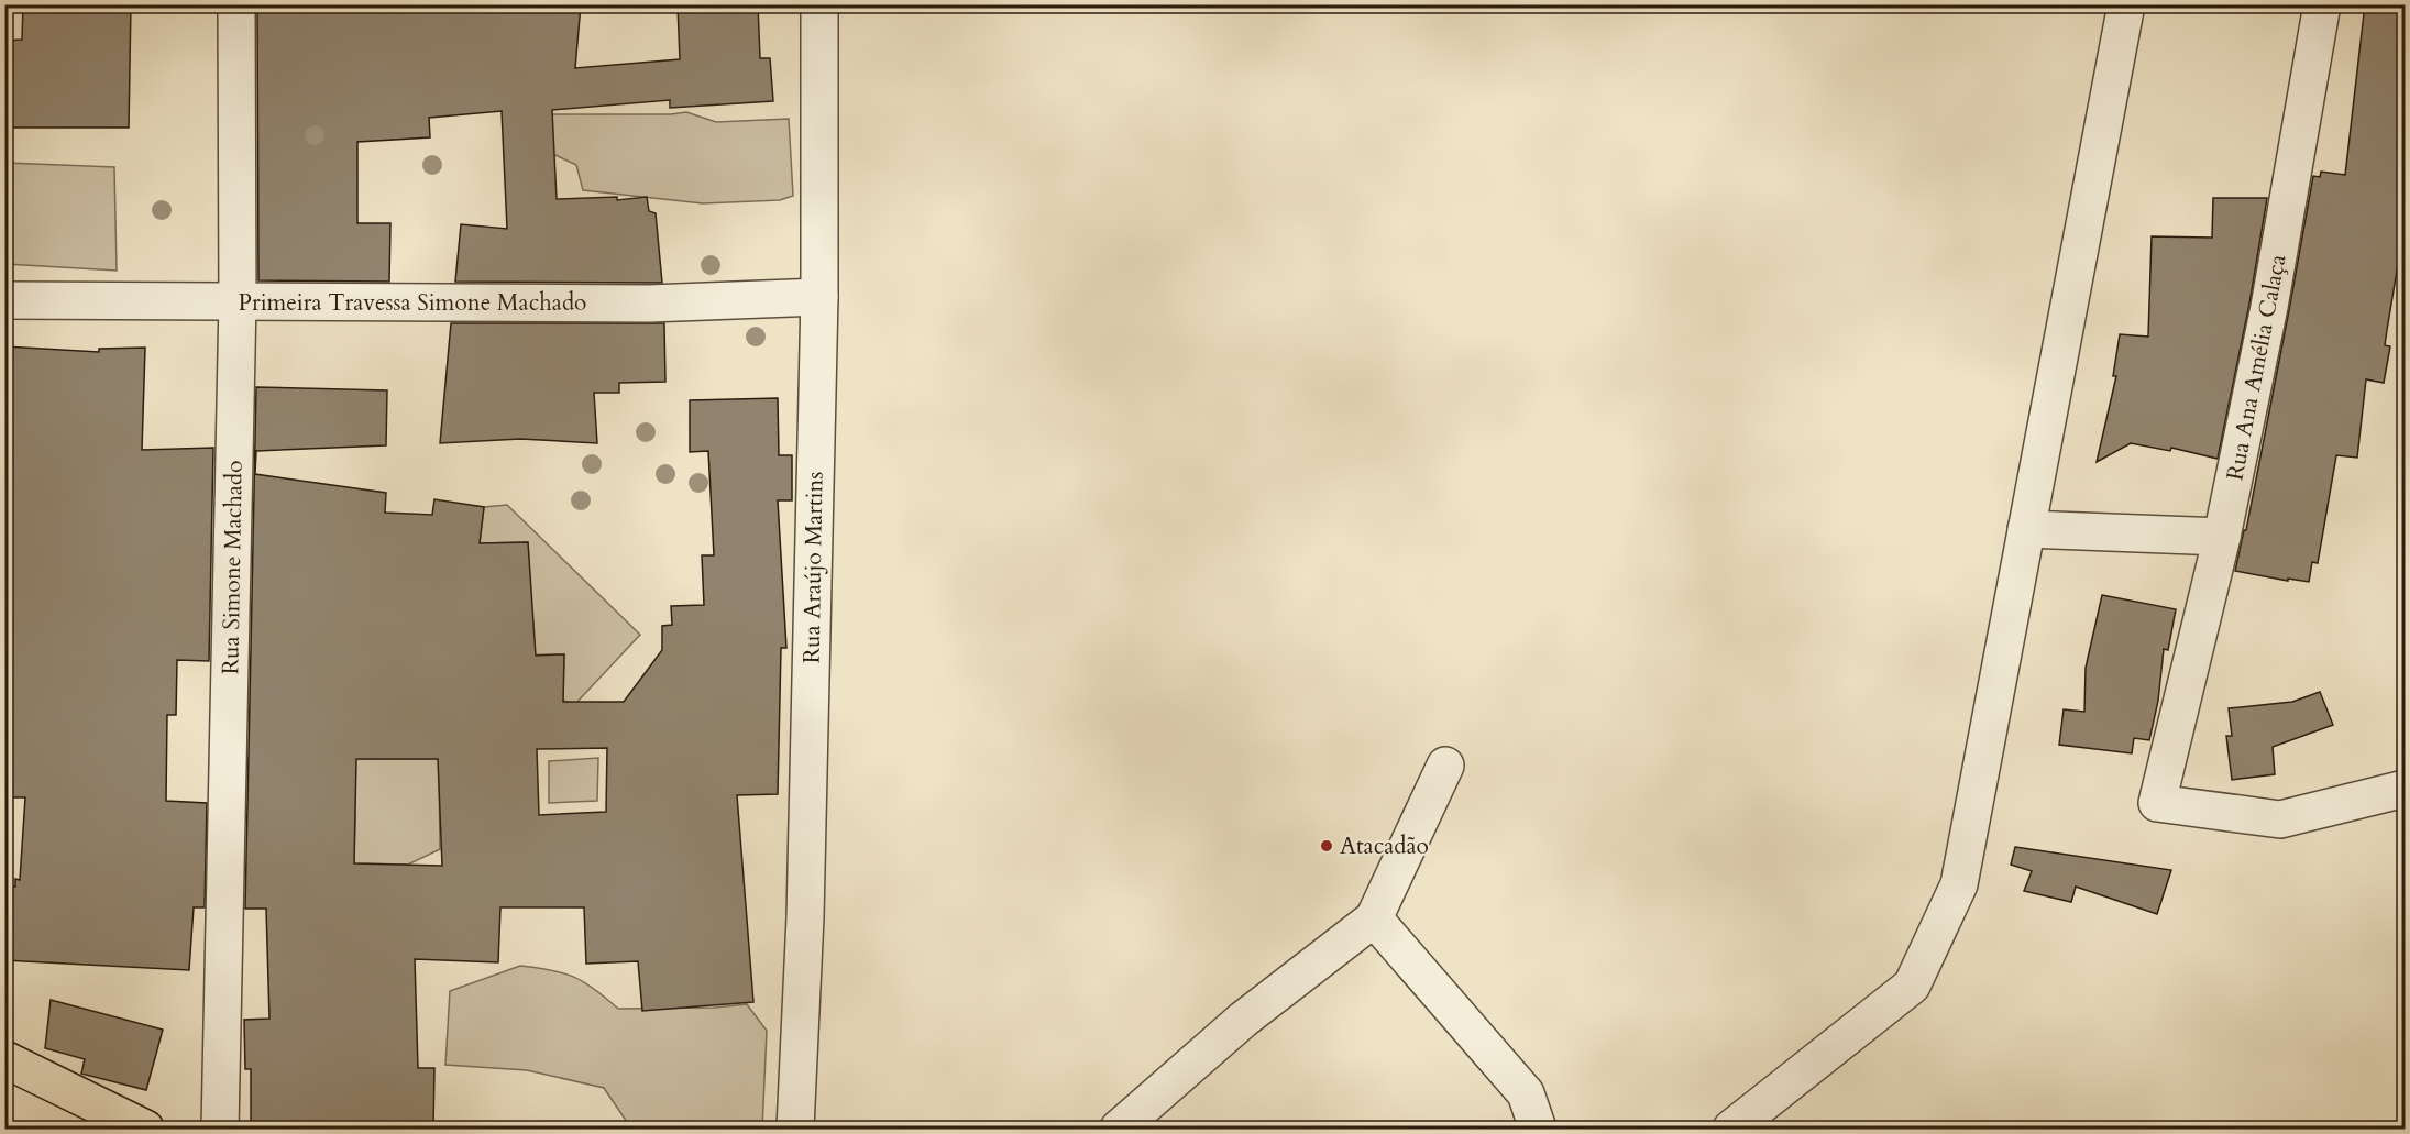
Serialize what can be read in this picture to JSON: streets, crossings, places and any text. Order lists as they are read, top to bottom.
{
  "streets": {
    "street": [
      "Primeira Travessa Simone Machado",
      "Rua Ana Amélia Calaça",
      "Rua Simone Machado",
      "Rua Araújo Martins"
    ]
  },
  "crossings": [
    ["Primeira Travessa Simone Machado", "Rua Simone Machado"],
    ["Primeira Travessa Simone Machado", "Rua Araújo Martins"]
  ],
  "places": ["Atacadão"]
}
